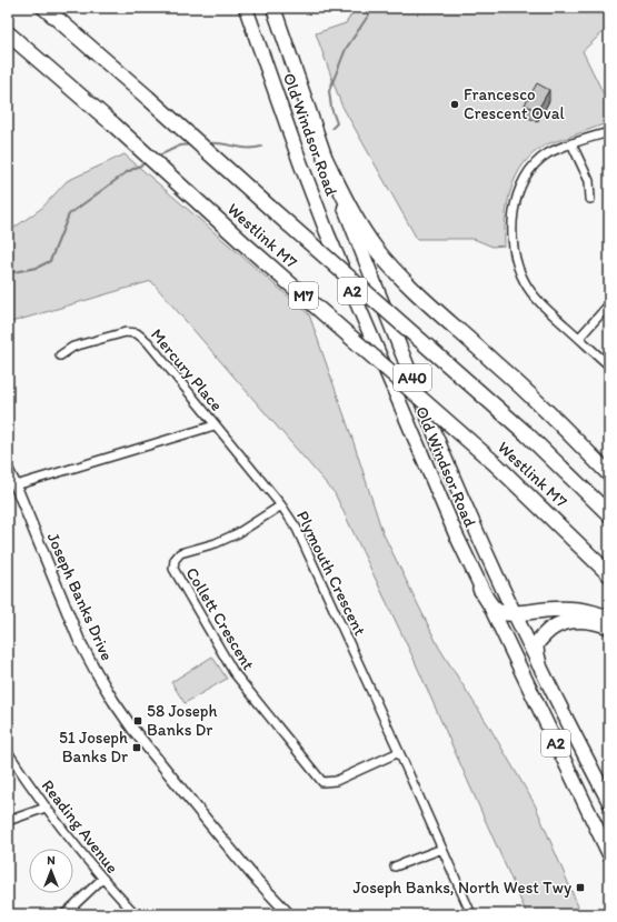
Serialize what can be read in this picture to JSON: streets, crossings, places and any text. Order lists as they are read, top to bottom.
{
  "streets": {
    "highway": [
      "Old Windsor Road",
      "Westlink M7",
      "A2",
      "M7",
      "A40"
    ],
    "street": [
      "Mercury Place",
      "Plymouth Crescent",
      "Joseph Banks Drive",
      "Collett Crescent",
      "Reading Avenue"
    ]
  },
  "crossings": [
    ["Mercury Place", "Plymouth Crescent"],
    ["Plymouth Crescent", "Collett Crescent"]
  ],
  "places": {
    "other": ["Francesco Crescent Oval"],
    "transit": ["58 Joseph Banks Dr", "51 Joseph Banks Dr", "Joseph Banks, North West Twy"]
  },
  "north": "top"
}
